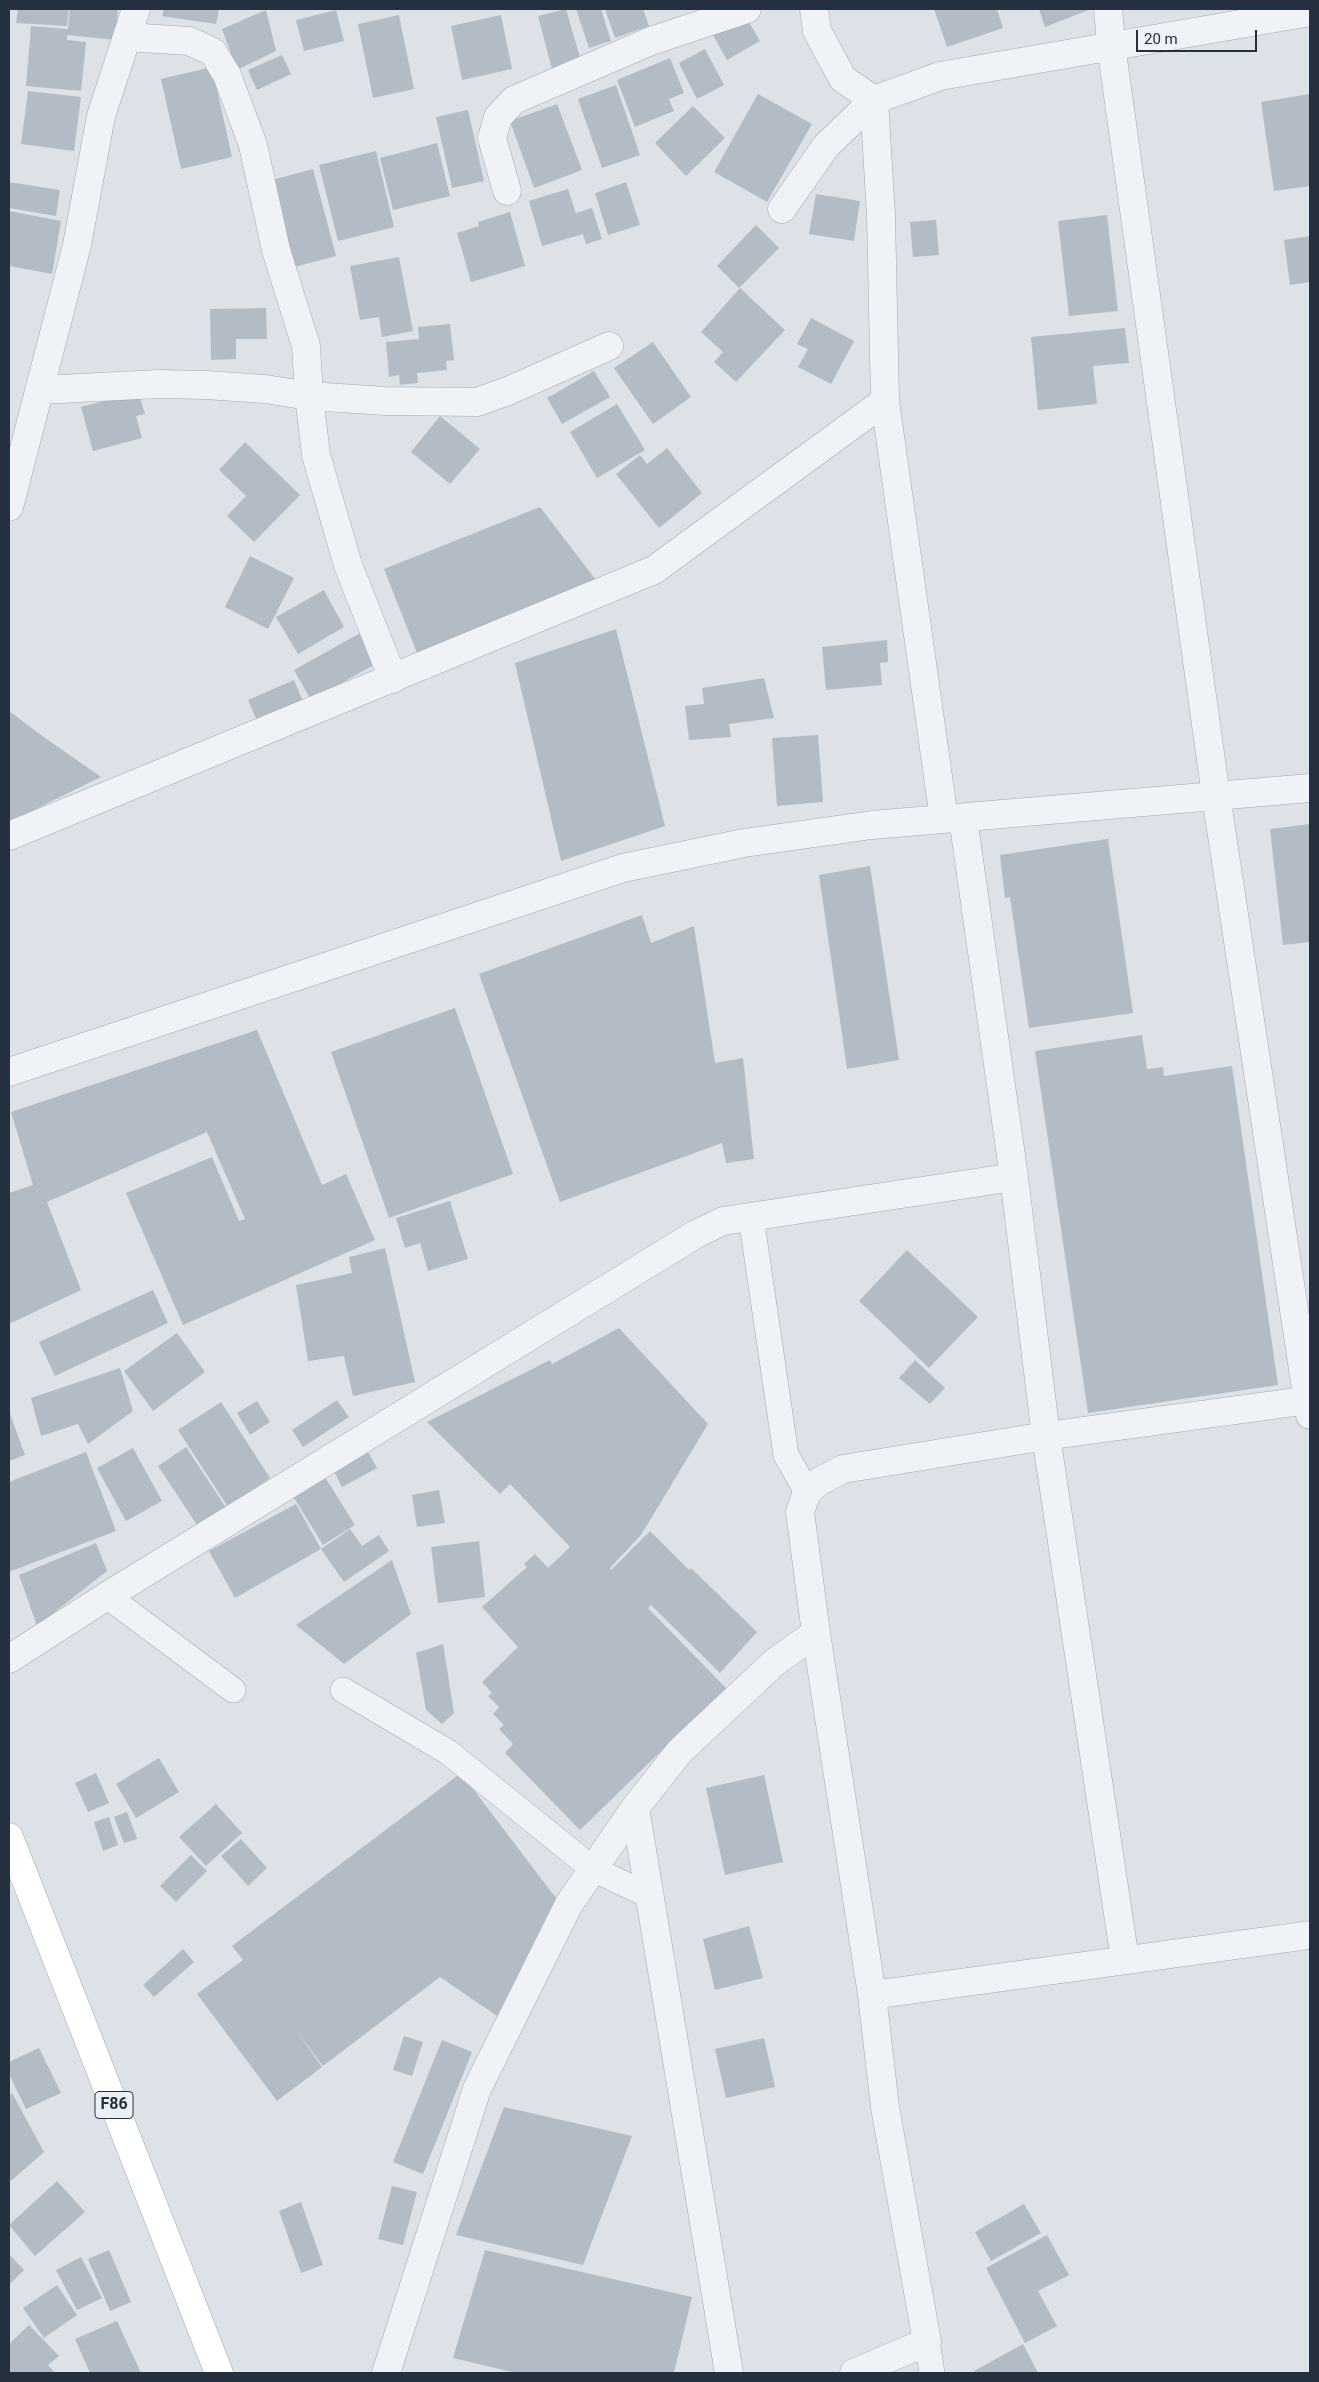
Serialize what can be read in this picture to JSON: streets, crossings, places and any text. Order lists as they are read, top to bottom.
{
  "streets": {
    "main road": ["F86"]
  },
  "scale_bar": "20 m"
}
